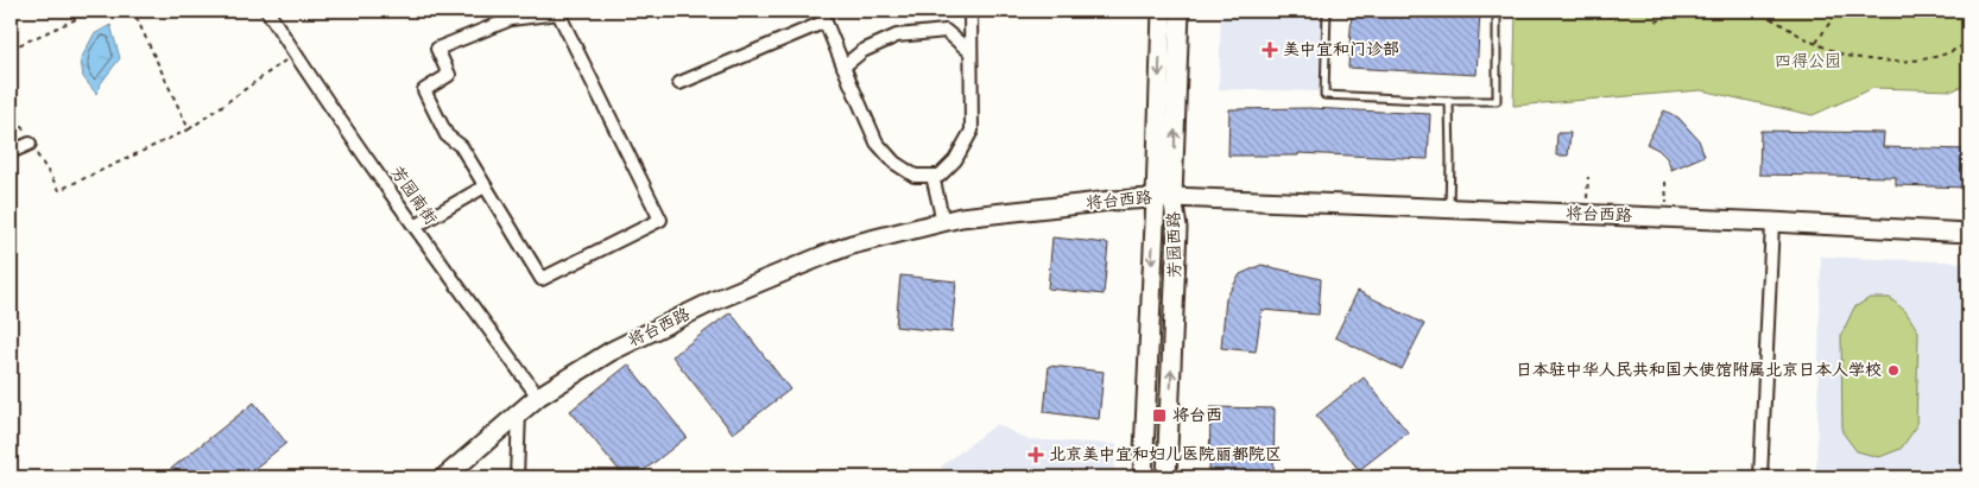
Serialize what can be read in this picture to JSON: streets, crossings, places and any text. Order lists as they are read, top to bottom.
{
  "streets": {
    "street": ["芳园南街", "将台西路", "芳园西路"]
  },
  "crossings": [
    ["芳园南街", "将台西路"],
    ["将台西路", "芳园西路"]
  ],
  "parks": ["四得公园"],
  "places": {
    "health": ["美中宜和门诊部", "北京美中宜和妇儿医院丽都院区"],
    "other": ["日本驻中华人民共和国大使馆附属北京日本人学校"],
    "transit": ["将台西"]
  }
}
